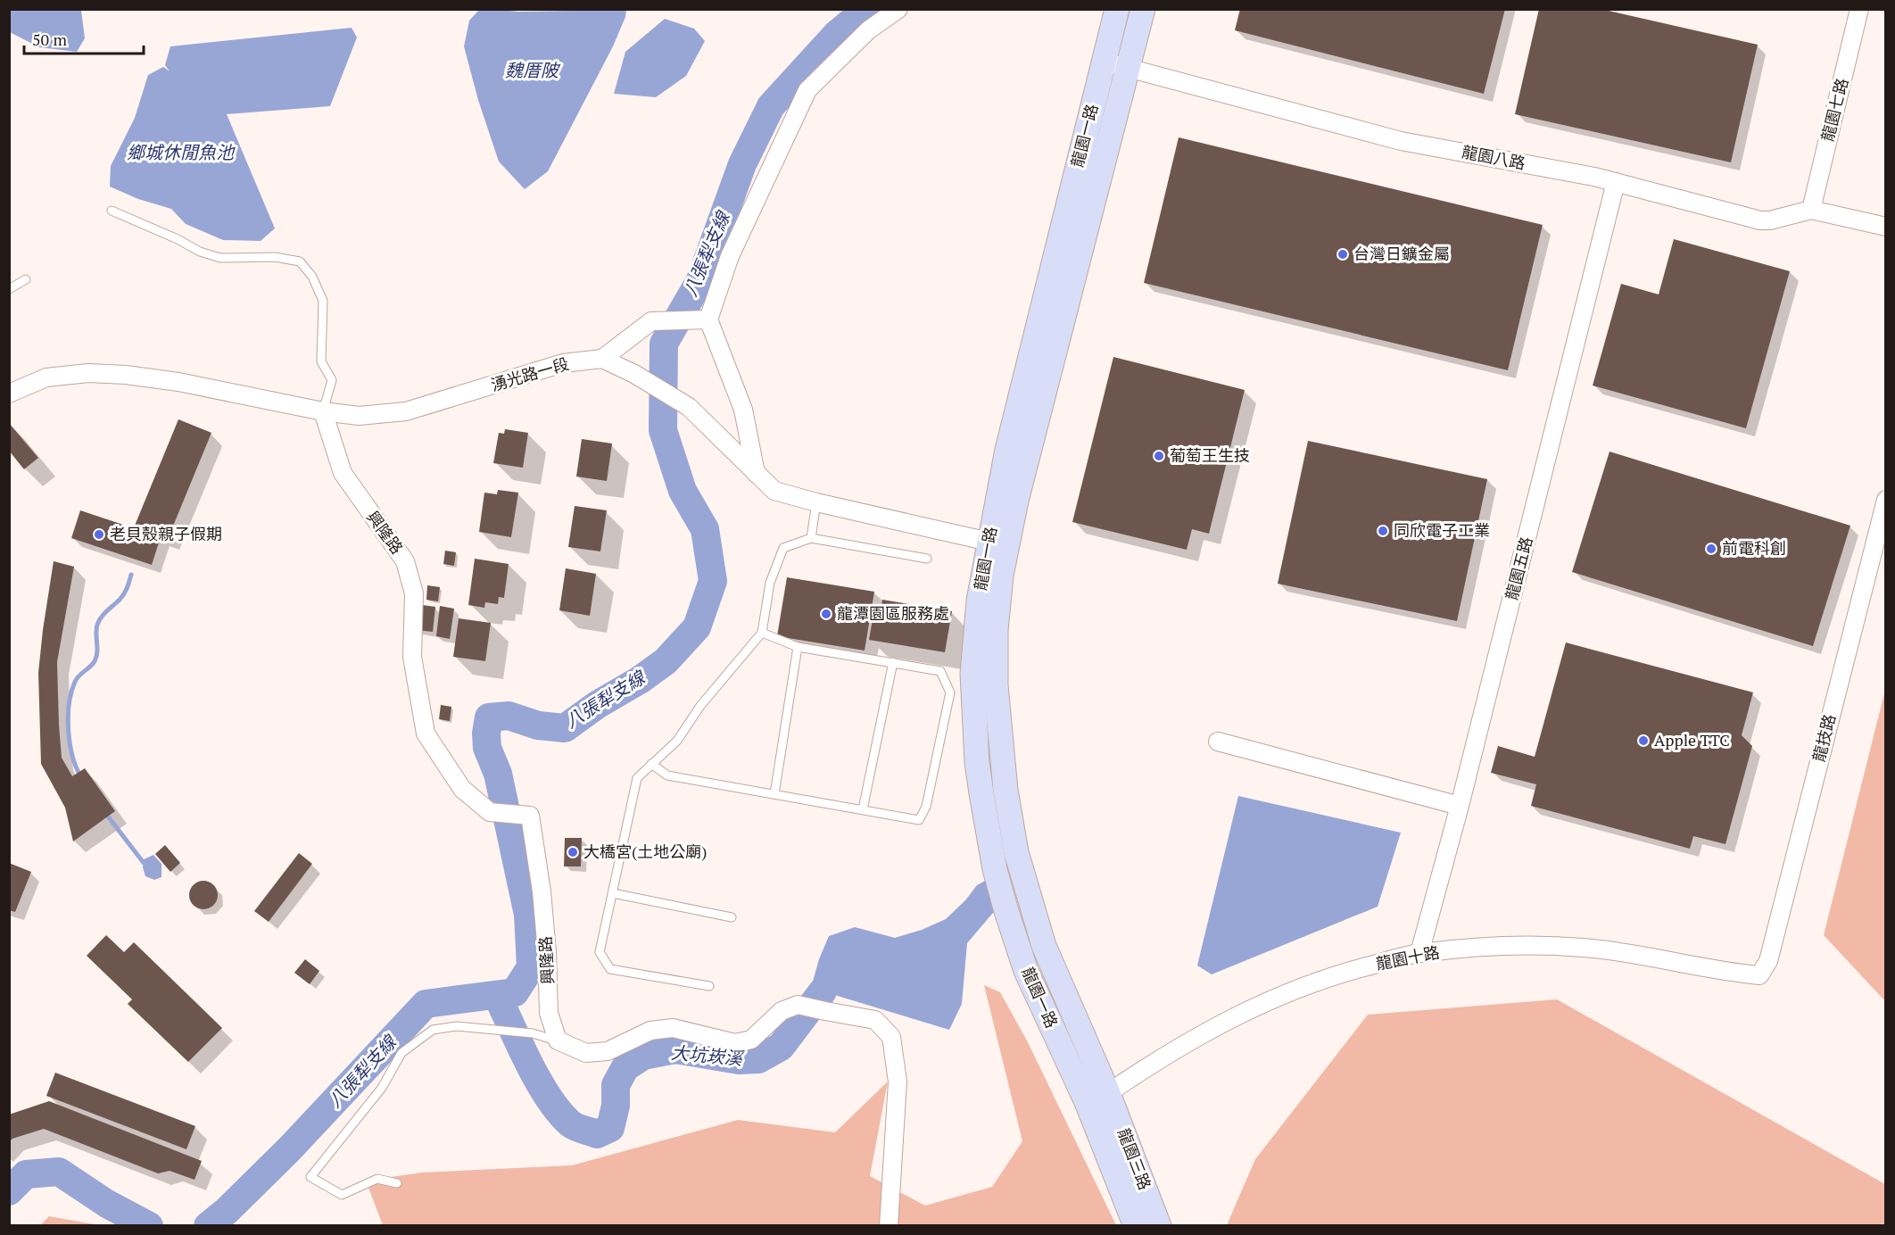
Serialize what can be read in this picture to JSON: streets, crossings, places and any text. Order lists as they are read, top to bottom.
{
  "streets": {
    "street": [
      "龍園七路",
      "龍園一路",
      "龍園八路",
      "湧光路一段",
      "興隆路",
      "龍園五路",
      "龍技路",
      "龍園十路",
      "龍園三路"
    ]
  },
  "crossings": [
    ["龍園七路", "龍園八路"],
    ["龍園一路", "龍園八路"],
    ["龍園一路", "龍園十路"],
    ["龍園一路", "龍園三路"],
    ["龍園八路", "龍園五路"],
    ["湧光路一段", "興隆路"],
    ["龍園五路", "龍園十路"],
    ["龍技路", "龍園十路"],
    ["龍園十路", "龍園三路"]
  ],
  "water": [
    "魏厝陂",
    "鄉城休閒魚池",
    "八張犁支線",
    "大坑崁溪"
  ],
  "places": [
    "台灣日鑛金屬",
    "葡萄王生技",
    "同欣電子工業",
    "老貝殼親子假期",
    "前電科創",
    "龍潭園區服務處",
    "Apple TTC",
    "大橋宮(土地公廟)"
  ],
  "scale_bar": "50 m"
}
